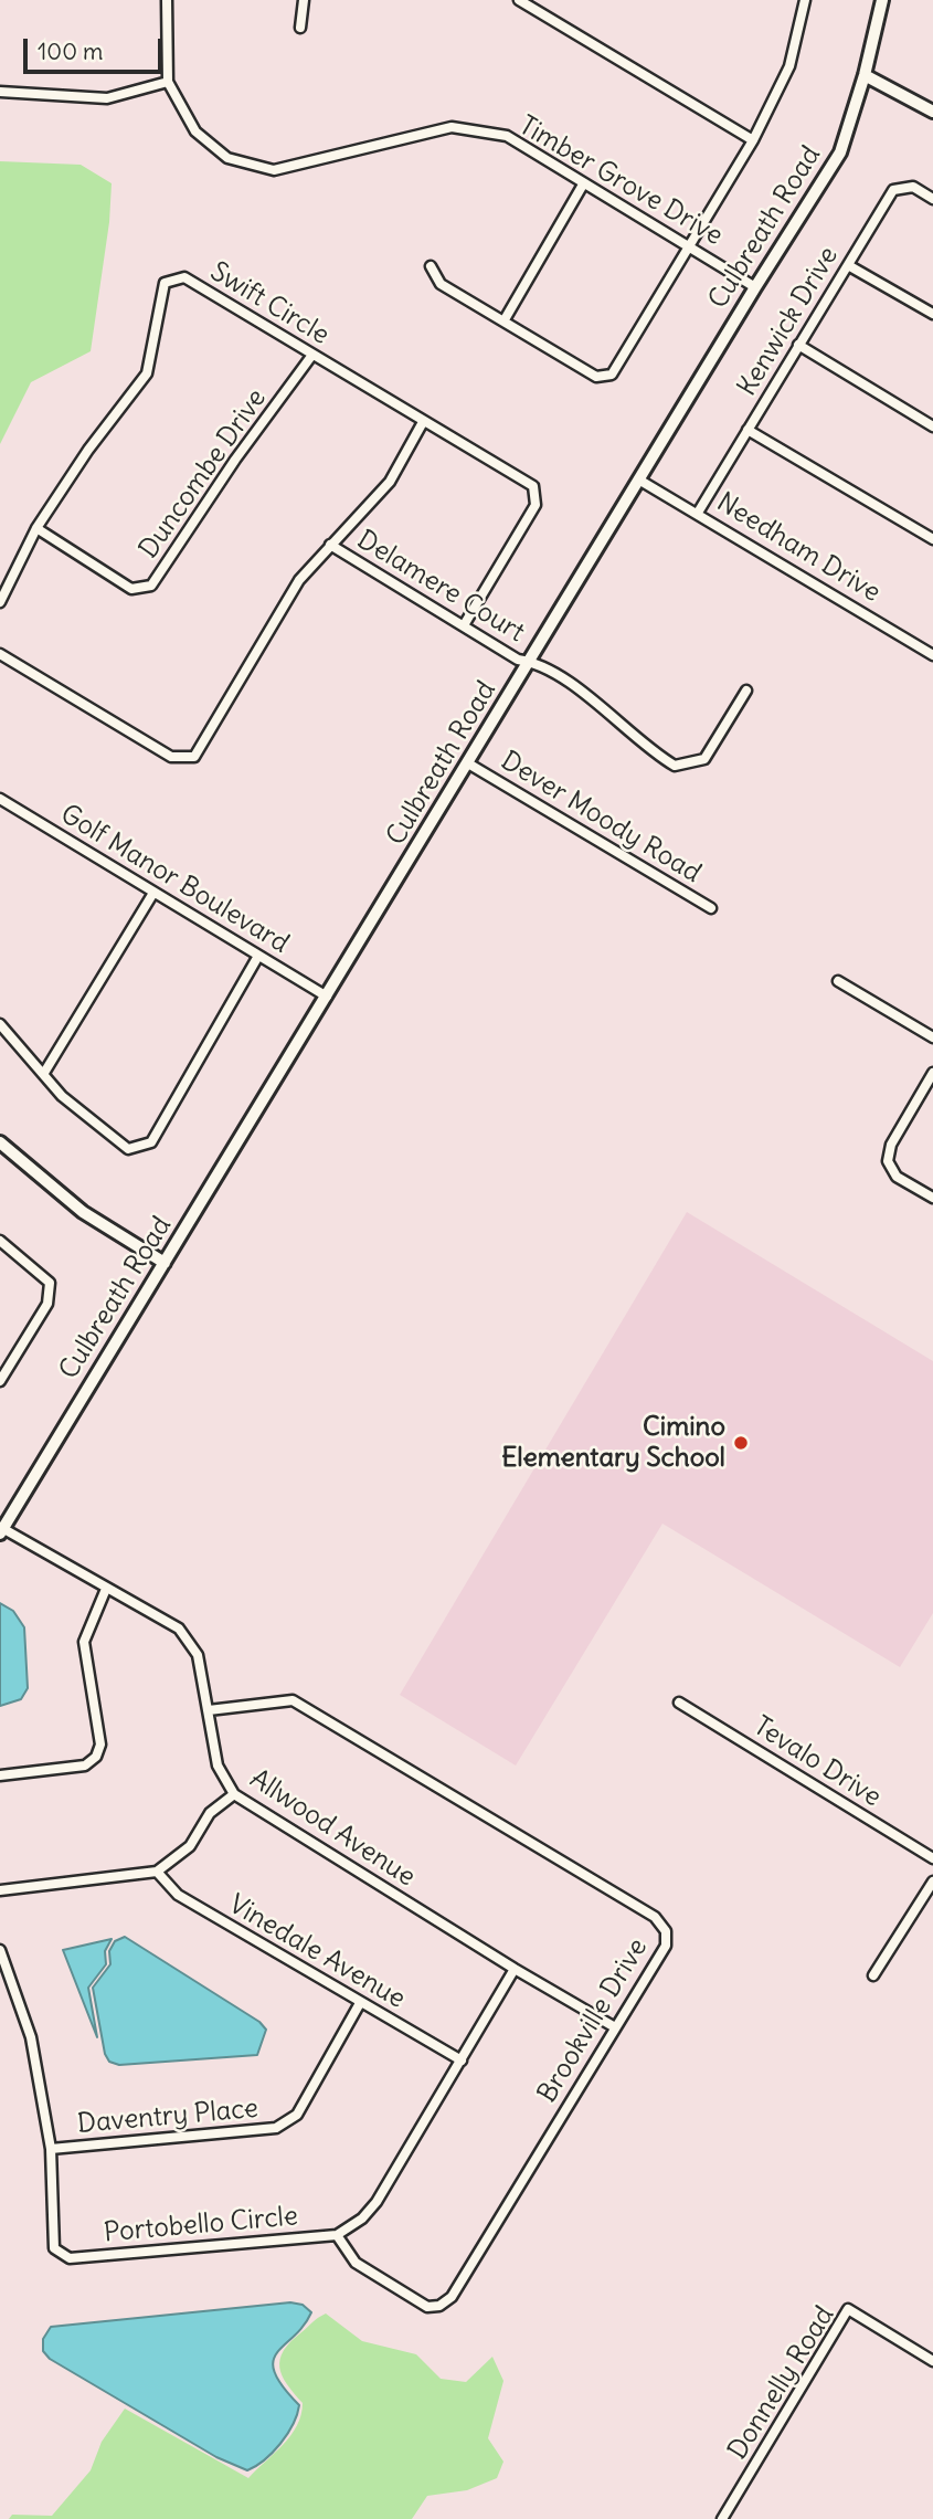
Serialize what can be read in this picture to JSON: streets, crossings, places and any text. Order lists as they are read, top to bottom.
{
  "streets": {
    "street": [
      "Timber Grove Drive",
      "Culbreath Road",
      "Swift Circle",
      "Kenwick Drive",
      "Duncombe Drive",
      "Needham Drive",
      "Delamere Court",
      "Dever Moody Road",
      "Golf Manor Boulevard",
      "Tevalo Drive",
      "Allwood Avenue",
      "Vinedale Avenue",
      "Brookville Drive",
      "Daventry Place",
      "Portobello Circle",
      "Donnelly Road"
    ]
  },
  "crossings": [
    ["Timber Grove Drive", "Culbreath Road"],
    ["Culbreath Road", "Needham Drive"],
    ["Culbreath Road", "Delamere Court"],
    ["Culbreath Road", "Dever Moody Road"],
    ["Culbreath Road", "Golf Manor Boulevard"],
    ["Culbreath Road", "Allwood Avenue"],
    ["Swift Circle", "Duncombe Drive"],
    ["Swift Circle", "Delamere Court"],
    ["Kenwick Drive", "Needham Drive"],
    ["Allwood Avenue", "Brookville Drive"],
    ["Allwood Avenue", "Portobello Circle"],
    ["Vinedale Avenue", "Daventry Place"],
    ["Vinedale Avenue", "Portobello Circle"],
    ["Brookville Drive", "Portobello Circle"],
    ["Daventry Place", "Portobello Circle"]
  ],
  "places": ["Cimino Elementary School"],
  "scale_bar": "100 m"
}
